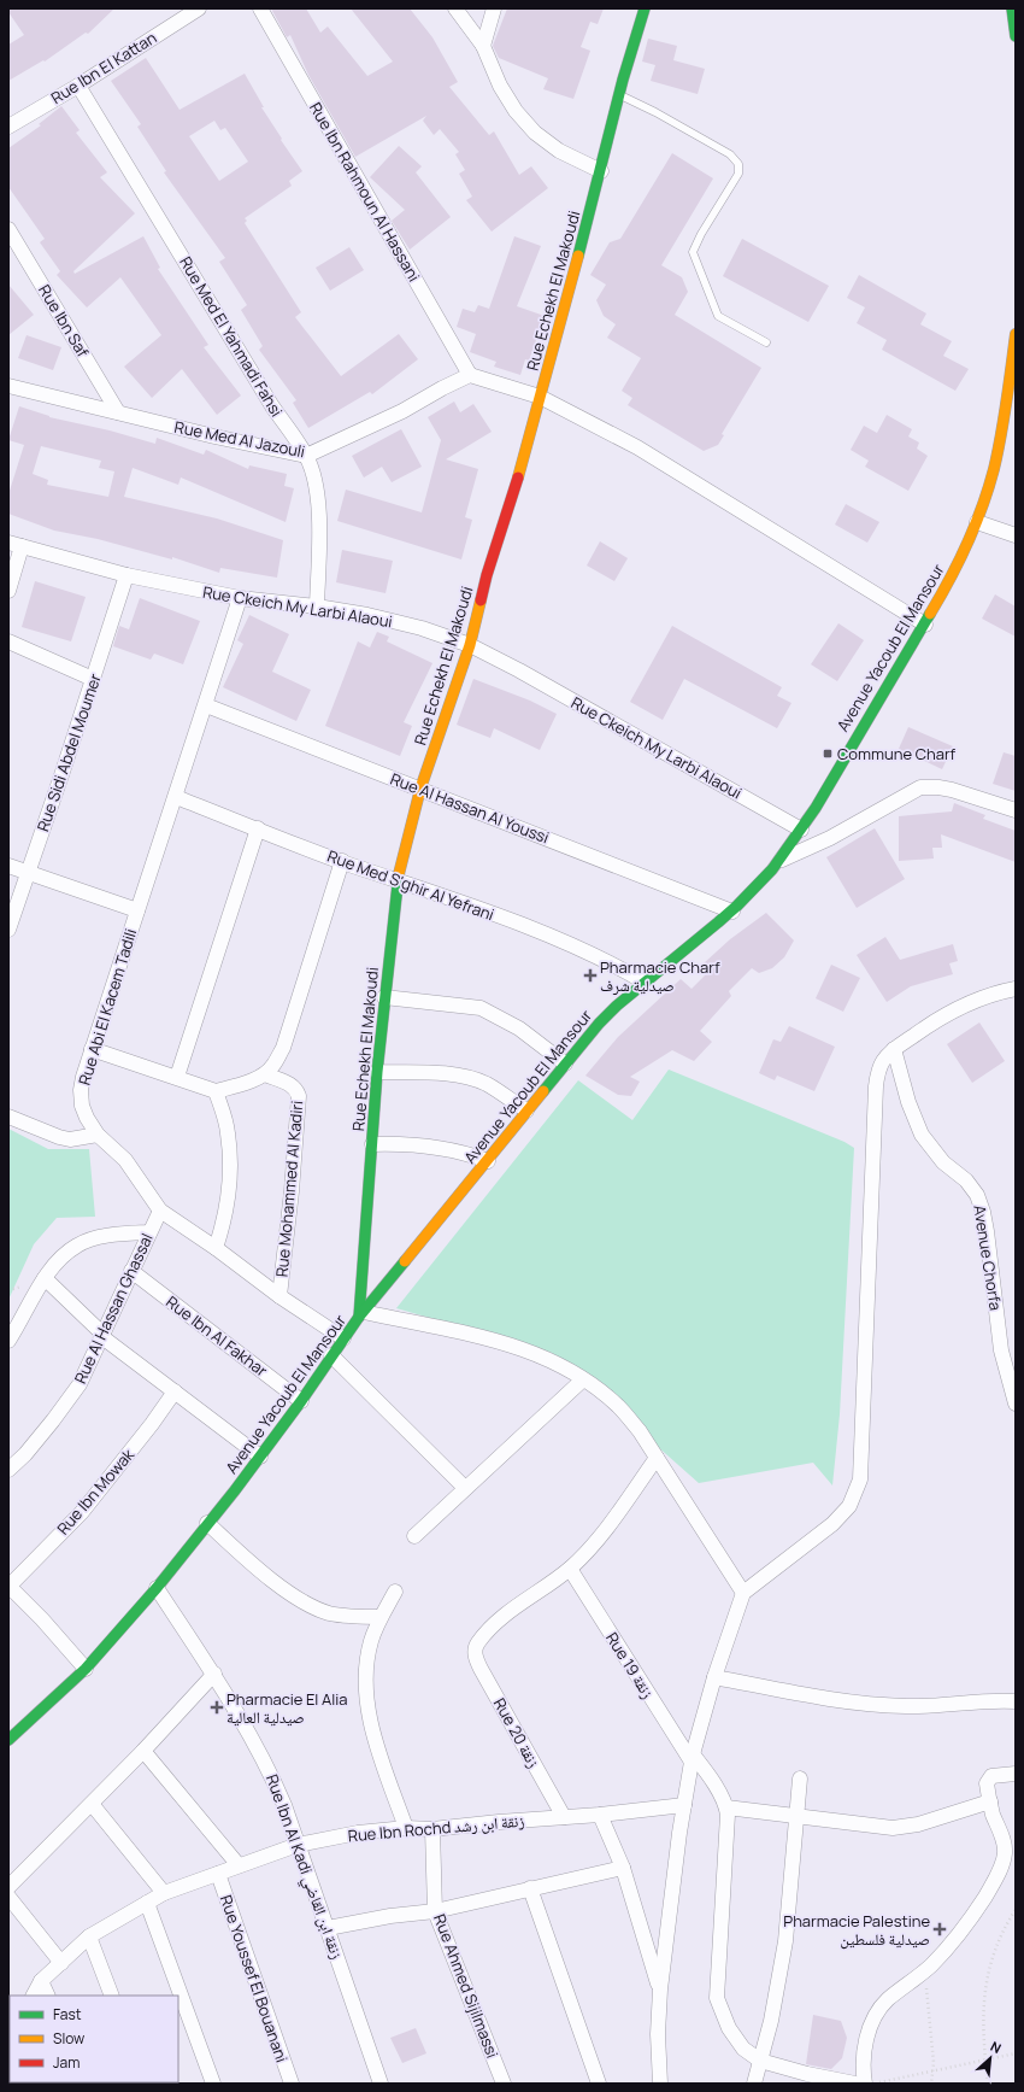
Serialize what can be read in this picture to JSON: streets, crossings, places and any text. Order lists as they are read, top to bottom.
{
  "streets": {
    "street": [
      "Rue Ibn El Kattan",
      "Rue Ibn Rahmoun Al Hassani",
      "Rue Echekh El Makoudi",
      "Rue Ibn Saf",
      "Rue Med El Yahmadi Fahsi",
      "Rue Med Al Jazouli",
      "Rue Ckeich My Larbi Alaoui",
      "Avenue Yacoub El Mansour",
      "Rue Sidi Abdel Moumer",
      "Rue Al Hassan Al Youssi",
      "Rue Med S'ghir Al Yefrani",
      "Rue Abi El Kacem Tadili",
      "Rue Mohammed Al Kadiri",
      "Avenue Chorfa",
      "Rue Al Hassan Ghassal",
      "Rue Ibn Al Fakhar",
      "Rue Ibn Mowak",
      "Rue 19 زنقة",
      "Rue 20 زنقة",
      "Rue Ibn Rochd زنقة ابن رشد",
      "Rue Ibn Al Kadi زنقة ابن القاضي",
      "Rue Youssef El Bouanani",
      "Rue Ahmed Sijilmassi"
    ]
  },
  "crossings": [
    ["Rue Ibn El Kattan", "Rue Med El Yahmadi Fahsi"],
    ["Rue Ibn Rahmoun Al Hassani", "Rue Med Al Jazouli"],
    ["Rue Echekh El Makoudi", "Rue Ckeich My Larbi Alaoui"],
    ["Rue Echekh El Makoudi", "Avenue Yacoub El Mansour"],
    ["Rue Echekh El Makoudi", "Rue Al Hassan Al Youssi"],
    ["Rue Echekh El Makoudi", "Rue Med S'ghir Al Yefrani"],
    ["Rue Ibn Saf", "Rue Med Al Jazouli"],
    ["Rue Med El Yahmadi Fahsi", "Rue Med Al Jazouli"],
    ["Rue Med El Yahmadi Fahsi", "Rue Ckeich My Larbi Alaoui"],
    ["Rue Ckeich My Larbi Alaoui", "Avenue Yacoub El Mansour"],
    ["Rue Ckeich My Larbi Alaoui", "Rue Sidi Abdel Moumer"],
    ["Rue Ckeich My Larbi Alaoui", "Rue Abi El Kacem Tadili"],
    ["Avenue Yacoub El Mansour", "Rue Al Hassan Al Youssi"],
    ["Avenue Yacoub El Mansour", "Rue Med S'ghir Al Yefrani"],
    ["Avenue Yacoub El Mansour", "Rue Abi El Kacem Tadili"],
    ["Avenue Yacoub El Mansour", "Rue Ibn Al Fakhar"],
    ["Avenue Yacoub El Mansour", "Rue Ibn Al Kadi زنقة ابن القاضي"],
    ["Rue Al Hassan Al Youssi", "Rue Abi El Kacem Tadili"],
    ["Rue Med S'ghir Al Yefrani", "Rue Abi El Kacem Tadili"],
    ["Rue Abi El Kacem Tadili", "Rue Mohammed Al Kadiri"],
    ["Rue Abi El Kacem Tadili", "Rue Al Hassan Ghassal"],
    ["Rue Al Hassan Ghassal", "Rue Ibn Al Fakhar"],
    ["Rue 19 زنقة", "Rue 20 زنقة"],
    ["Rue 20 زنقة", "Rue Ibn Rochd زنقة ابن رشد"],
    ["Rue Ibn Rochd زنقة ابن رشد", "Rue Ibn Al Kadi زنقة ابن القاضي"],
    ["Rue Ibn Rochd زنقة ابن رشد", "Rue Youssef El Bouanani"],
    ["Rue Ibn Rochd زنقة ابن رشد", "Rue Ahmed Sijilmassi"]
  ],
  "places": {
    "transit": ["Commune Charf"],
    "health": ["Pharmacie Charf صيدلية شرف", "Pharmacie El Alia صيدلية العالية", "Pharmacie Palestine صيدلية فلسطين"]
  },
  "legend": ["Fast", "Slow", "Jam"],
  "north": "top right"
}
